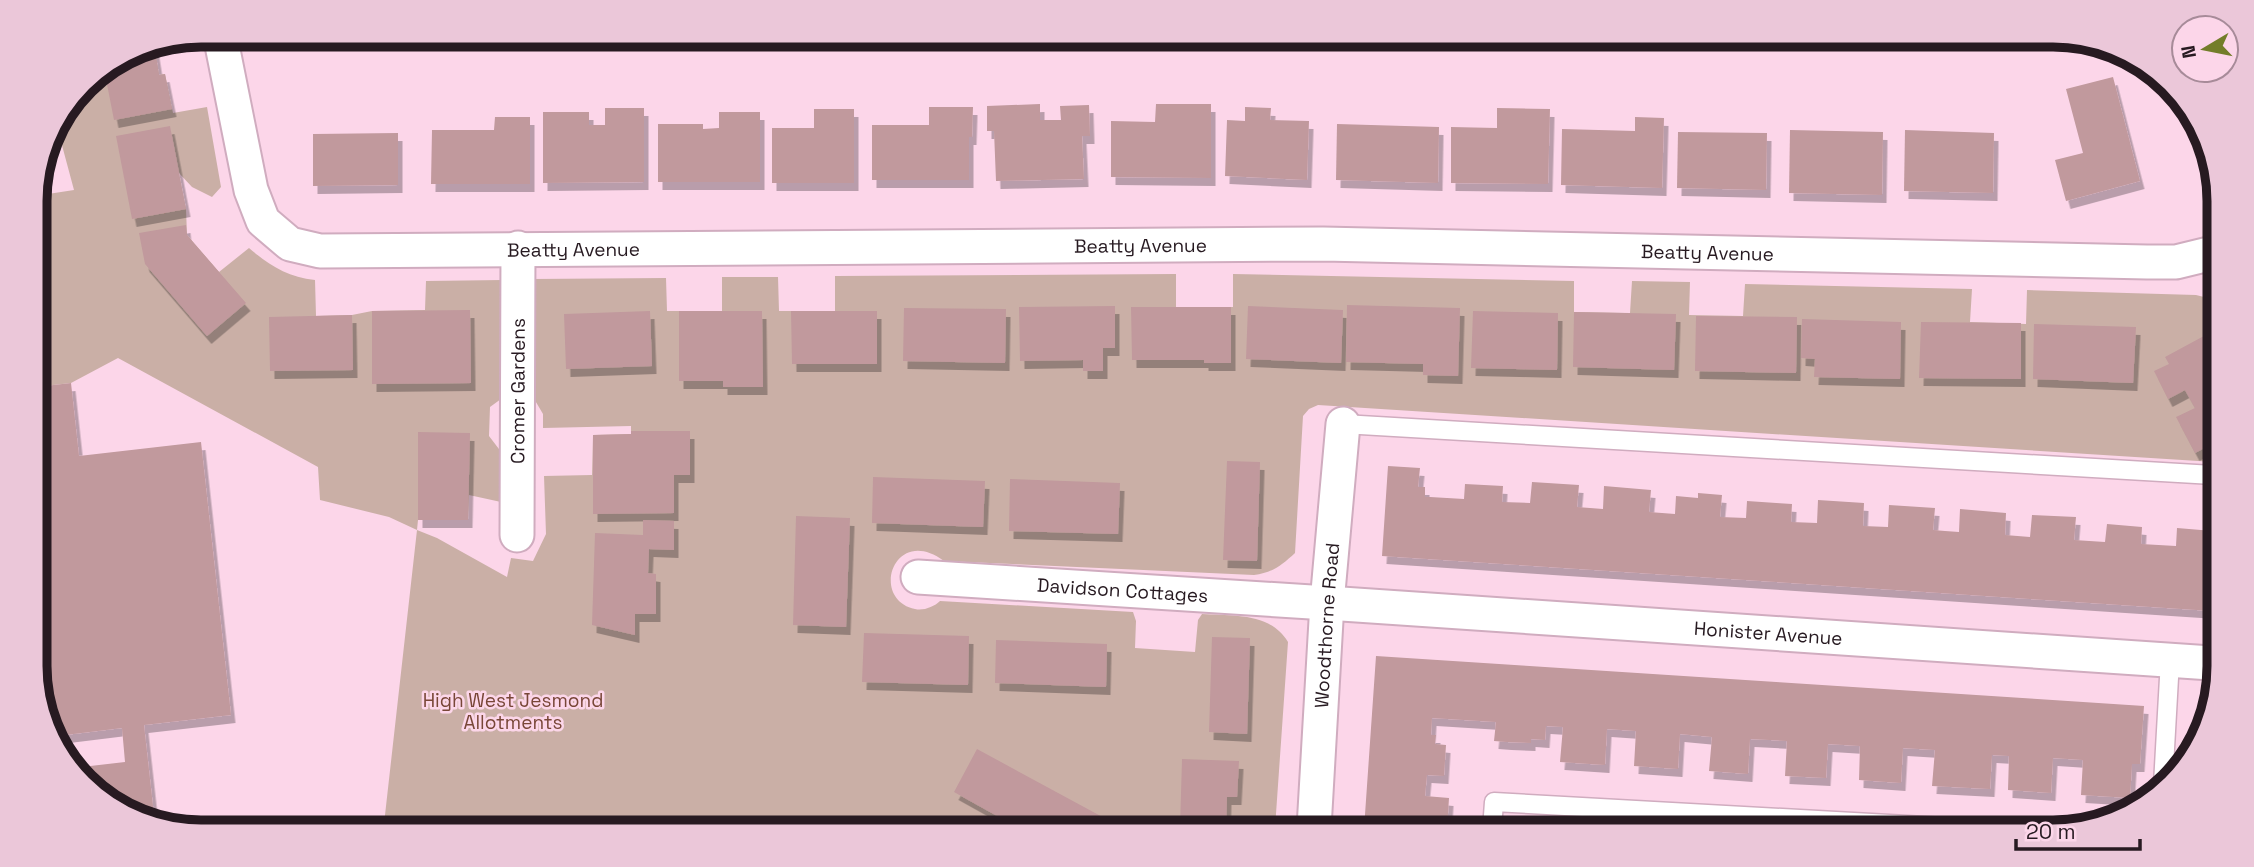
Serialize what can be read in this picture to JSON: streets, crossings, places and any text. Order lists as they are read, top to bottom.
{
  "streets": {
    "street": [
      "Beatty Avenue",
      "Cromer Gardens",
      "Davidson Cottages",
      "Woodthorne Road",
      "Honister Avenue"
    ]
  },
  "crossings": [
    ["Beatty Avenue", "Cromer Gardens"],
    ["Davidson Cottages", "Woodthorne Road"],
    ["Davidson Cottages", "Honister Avenue"],
    ["Woodthorne Road", "Honister Avenue"]
  ],
  "parks": ["High West Jesmond Allotments"],
  "scale_bar": "20 m",
  "north": "left"
}
